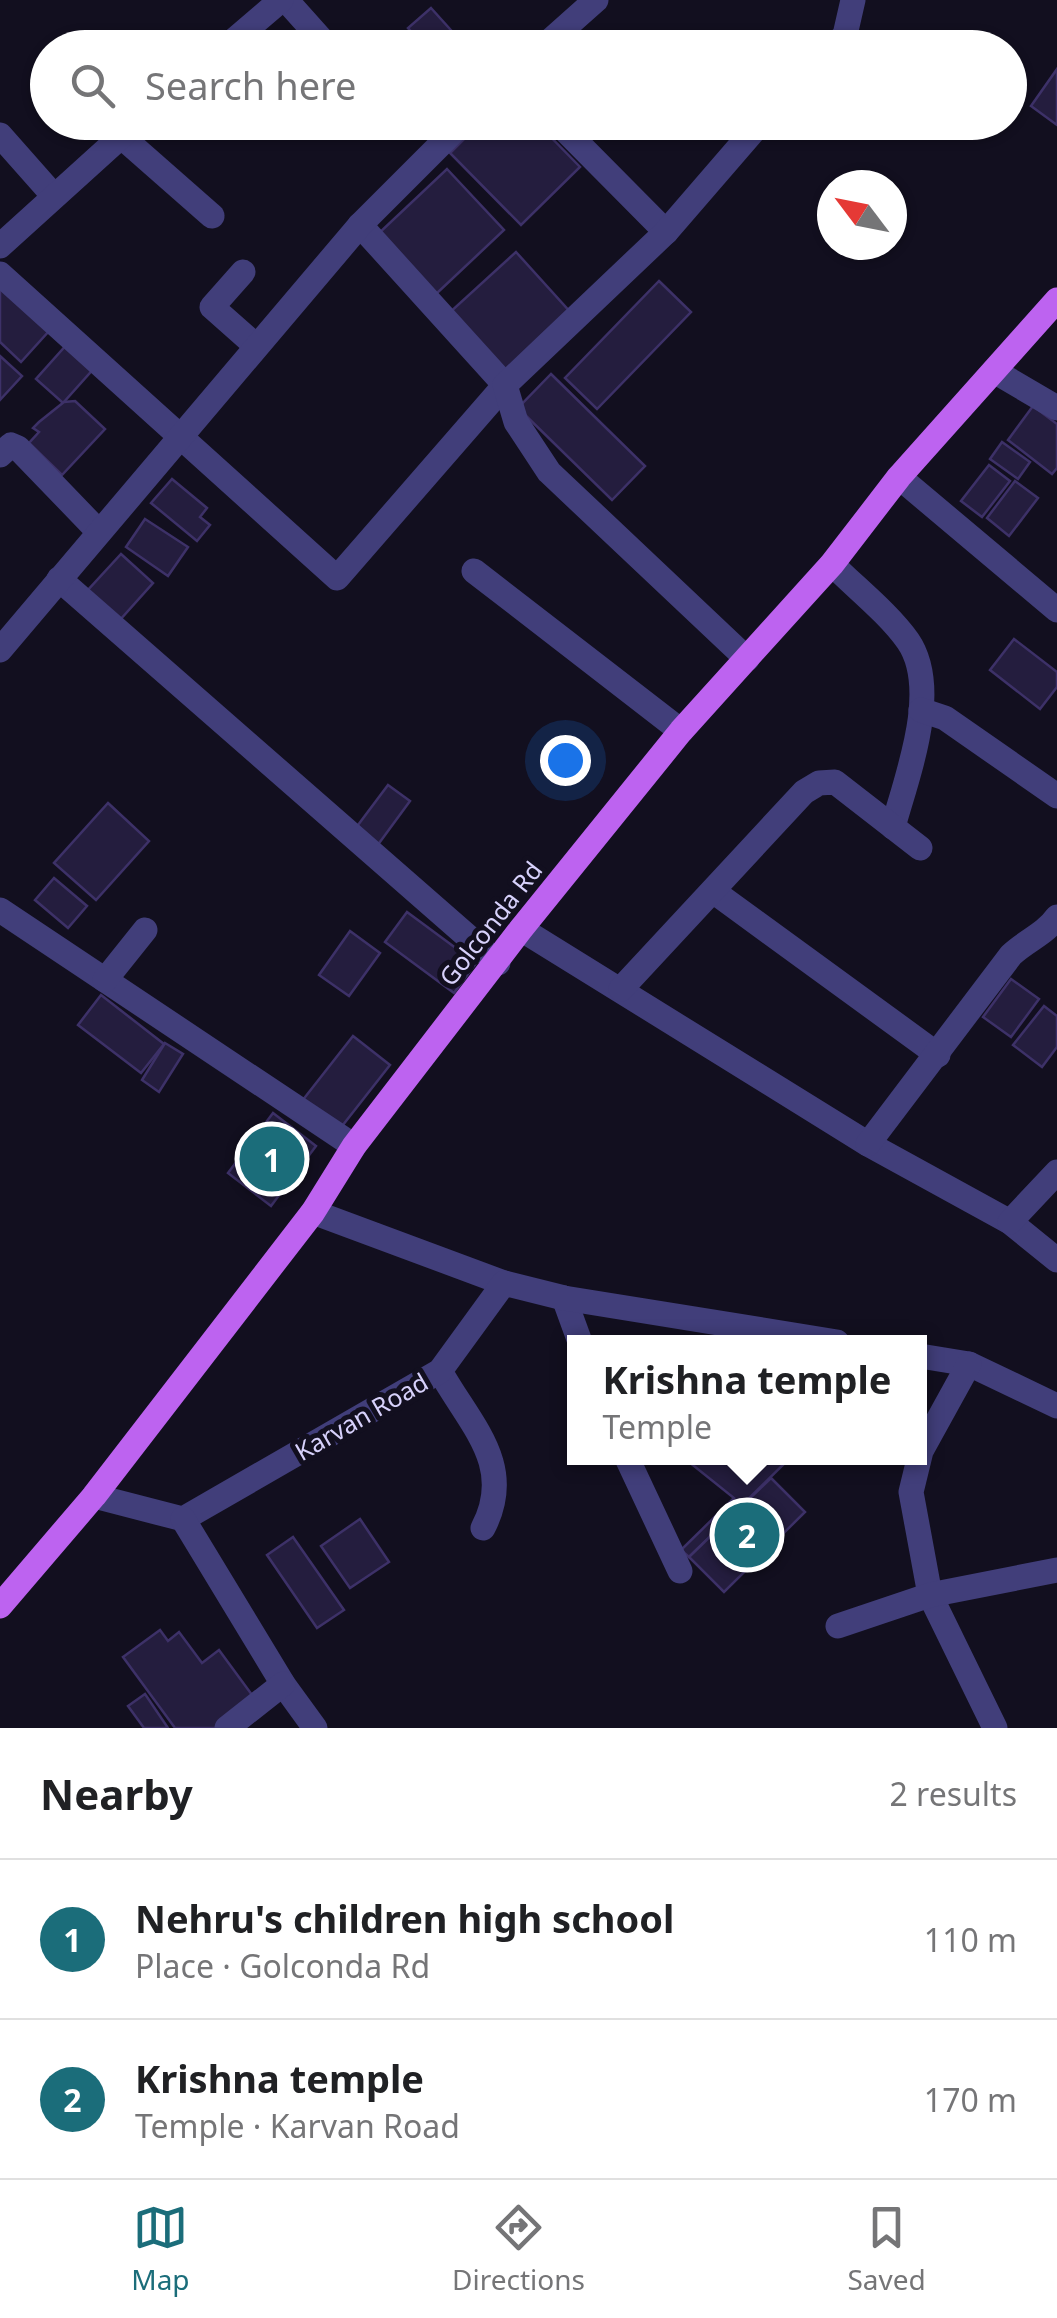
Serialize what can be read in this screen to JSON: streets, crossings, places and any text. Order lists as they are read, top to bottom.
{
  "streets": {
    "main road": ["Golconda Rd"],
    "street": ["Karvan Road"]
  },
  "north": "top left",
  "page": {
    "search": "Search here",
    "pins": ["1", "2"],
    "popup": ["Krishna temple", "Temple"],
    "heading": ["Nearby", "2 results"],
    "list": [
      {
        "mark": "1",
        "name": "Nehru's children high school",
        "note": "Place · Golconda Rd",
        "value": "110 m"
      },
      {
        "mark": "2",
        "name": "Krishna temple",
        "note": "Temple · Karvan Road",
        "value": "170 m"
      }
    ],
    "nav": ["Map", "Directions", "Saved"]
  }
}
